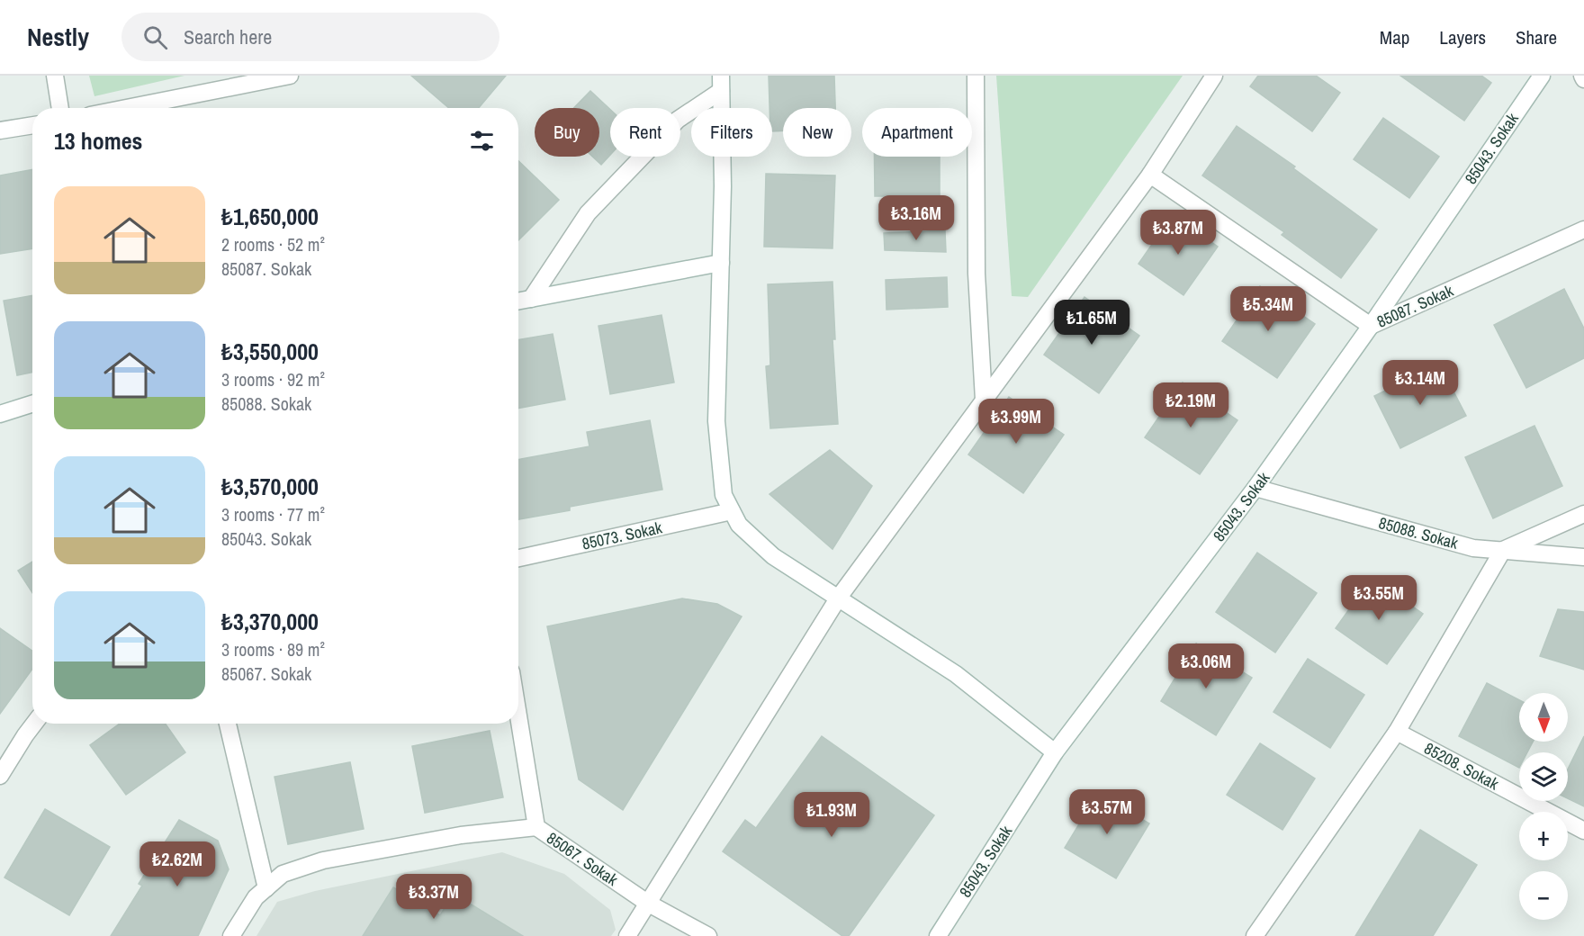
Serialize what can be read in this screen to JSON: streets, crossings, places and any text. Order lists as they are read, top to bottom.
{
  "streets": {
    "street": [
      "85043. Sokak",
      "85087. Sokak",
      "85088. Sokak",
      "85073. Sokak",
      "85208. Sokak",
      "85067. Sokak"
    ]
  },
  "crossings": [
    ["85043. Sokak", "85087. Sokak"],
    ["85043. Sokak", "85088. Sokak"]
  ],
  "north": "bottom",
  "page": {
    "header": "Nestly",
    "search": "Search here",
    "nav": ["Map", "Layers", "Share"],
    "chip": [
      "Buy",
      "Rent",
      "Filters",
      "New",
      "Apartment"
    ],
    "heading": "13 homes",
    "list": [
      {
        "name": "₺1,650,000",
        "note": "2 rooms · 52 m² · 85087. Sokak"
      },
      {
        "name": "₺3,550,000",
        "note": "3 rooms · 92 m² · 85088. Sokak"
      },
      {
        "name": "₺3,570,000",
        "note": "3 rooms · 77 m² · 85043. Sokak"
      },
      {
        "name": "₺3,370,000",
        "note": "3 rooms · 89 m² · 85067. Sokak"
      }
    ],
    "price": [
      "₺3.16M",
      "₺3.87M",
      "₺5.34M",
      "₺1.65M",
      "₺3.14M",
      "₺2.19M",
      "₺3.99M",
      "₺3.55M",
      "₺3.06M",
      "₺3.57M",
      "₺1.93M",
      "₺2.62M",
      "₺3.37M"
    ],
    "map_buttons": ["+", "−"]
  }
}
